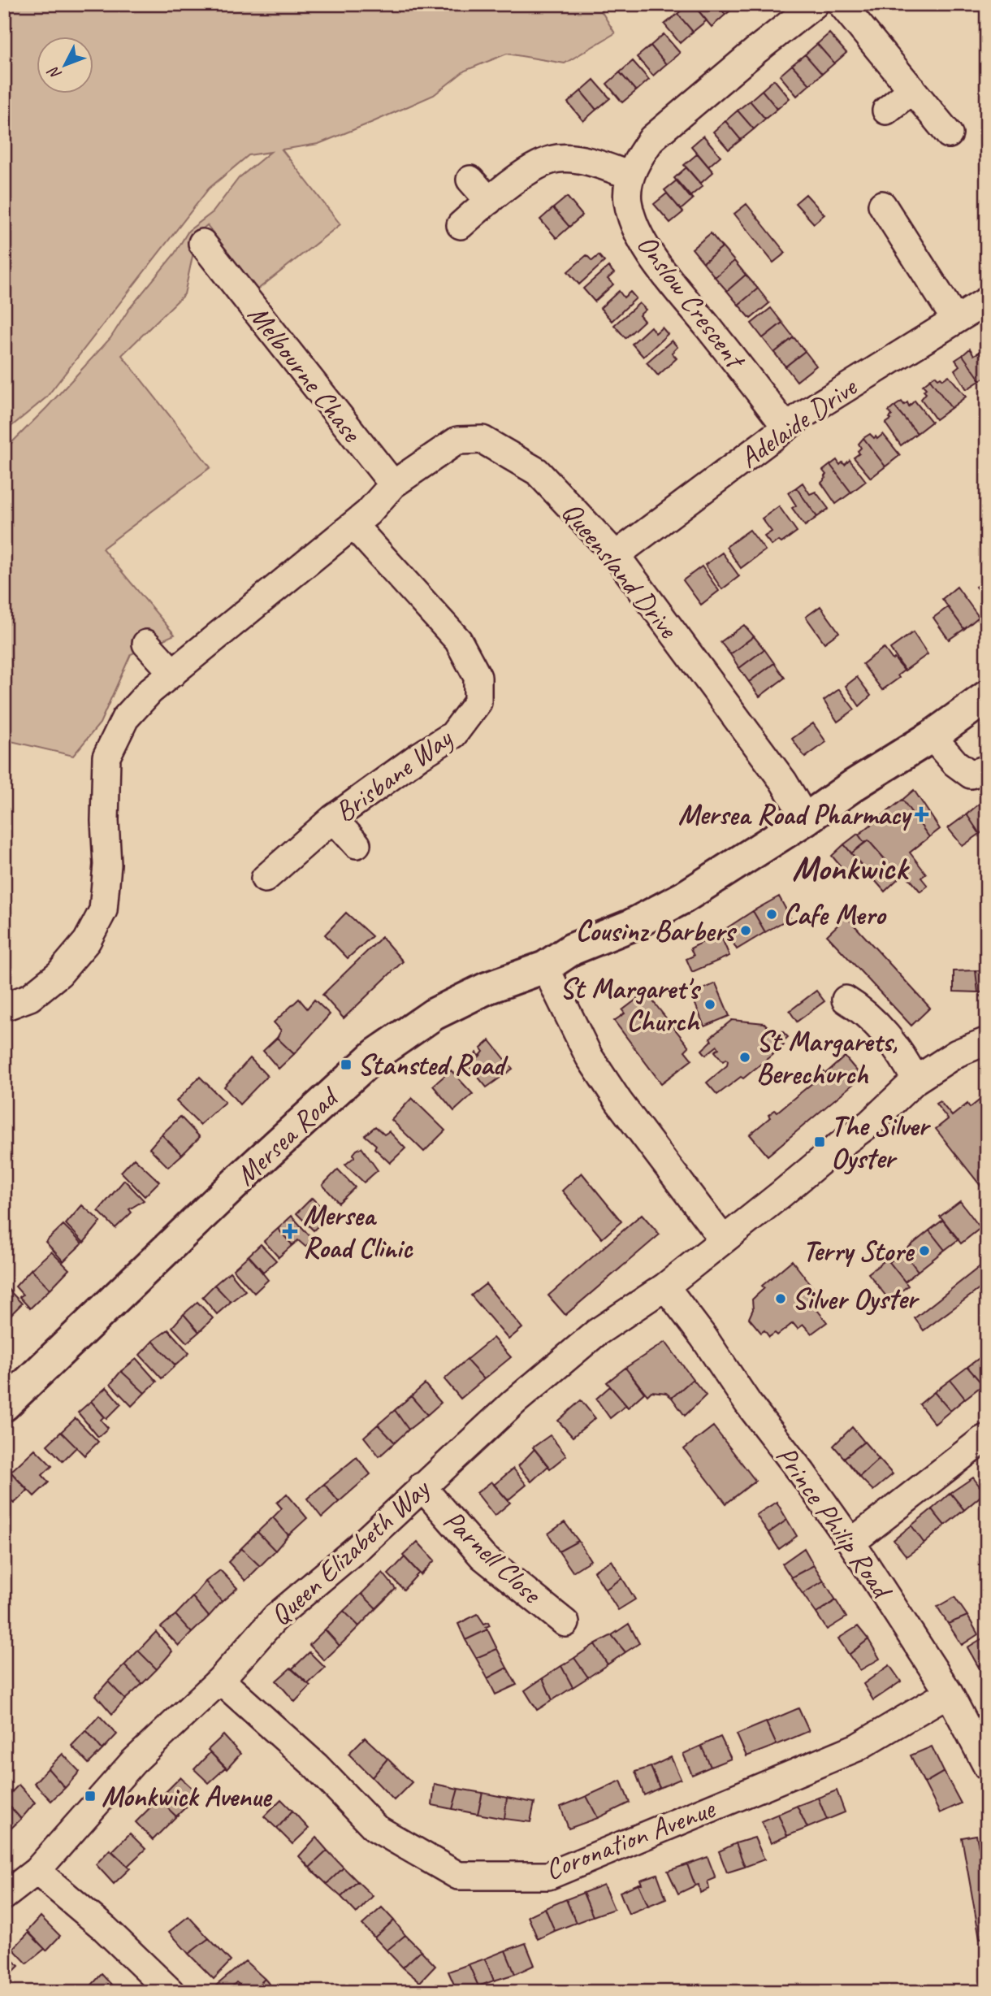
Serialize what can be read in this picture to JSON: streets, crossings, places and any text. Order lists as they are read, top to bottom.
{
  "streets": {
    "main road": ["Mersea Road"],
    "street": [
      "Onslow Crescent",
      "Melbourne Chase",
      "Adelaide Drive",
      "Queensland Drive",
      "Brisbane Way",
      "Prince Philip Road",
      "Queen Elizabeth Way",
      "Parnell Close",
      "Coronation Avenue"
    ]
  },
  "crossings": [
    ["Onslow Crescent", "Adelaide Drive"],
    ["Melbourne Chase", "Queensland Drive"],
    ["Adelaide Drive", "Queensland Drive"],
    ["Queensland Drive", "Brisbane Way"],
    ["Queensland Drive", "Mersea Road"],
    ["Prince Philip Road", "Queen Elizabeth Way"],
    ["Prince Philip Road", "Coronation Avenue"],
    ["Queen Elizabeth Way", "Parnell Close"],
    ["Queen Elizabeth Way", "Coronation Avenue"]
  ],
  "districts": ["Monkwick"],
  "places": {
    "health": ["Mersea Road Pharmacy", "Mersea Road Clinic"],
    "other": [
      "Cafe Mero",
      "Cousinz Barbers",
      "St Margaret's Church",
      "St Margarets, Berechurch",
      "Terry Store",
      "Silver Oyster"
    ],
    "transit": ["Stansted Road", "The Silver Oyster", "Monkwick Avenue"]
  },
  "north": "bottom left"
}
